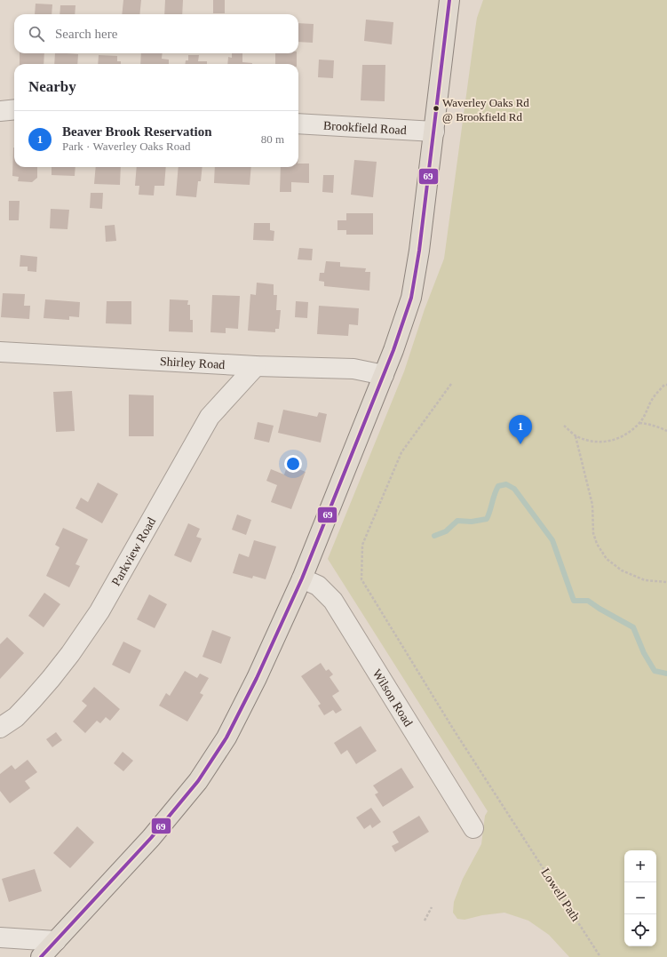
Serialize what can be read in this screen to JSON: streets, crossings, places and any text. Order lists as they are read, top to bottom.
{
  "streets": {
    "street": [
      "Brookfield Road",
      "Shirley Road",
      "Parkview Road",
      "Wilson Road"
    ],
    "path": ["Lowell Path"]
  },
  "crossings": [
    ["Shirley Road", "Parkview Road"]
  ],
  "places": ["Waverley Oaks Rd @ Brookfield Rd"],
  "lines": ["transit line 69"],
  "page": {
    "search": "Search here",
    "heading": "Nearby",
    "list": [
      {
        "mark": "1",
        "name": "Beaver Brook Reservation",
        "note": "Park · Waverley Oaks Road",
        "value": "80 m"
      }
    ],
    "pins": "1",
    "map_buttons": ["+", "−"]
  }
}
